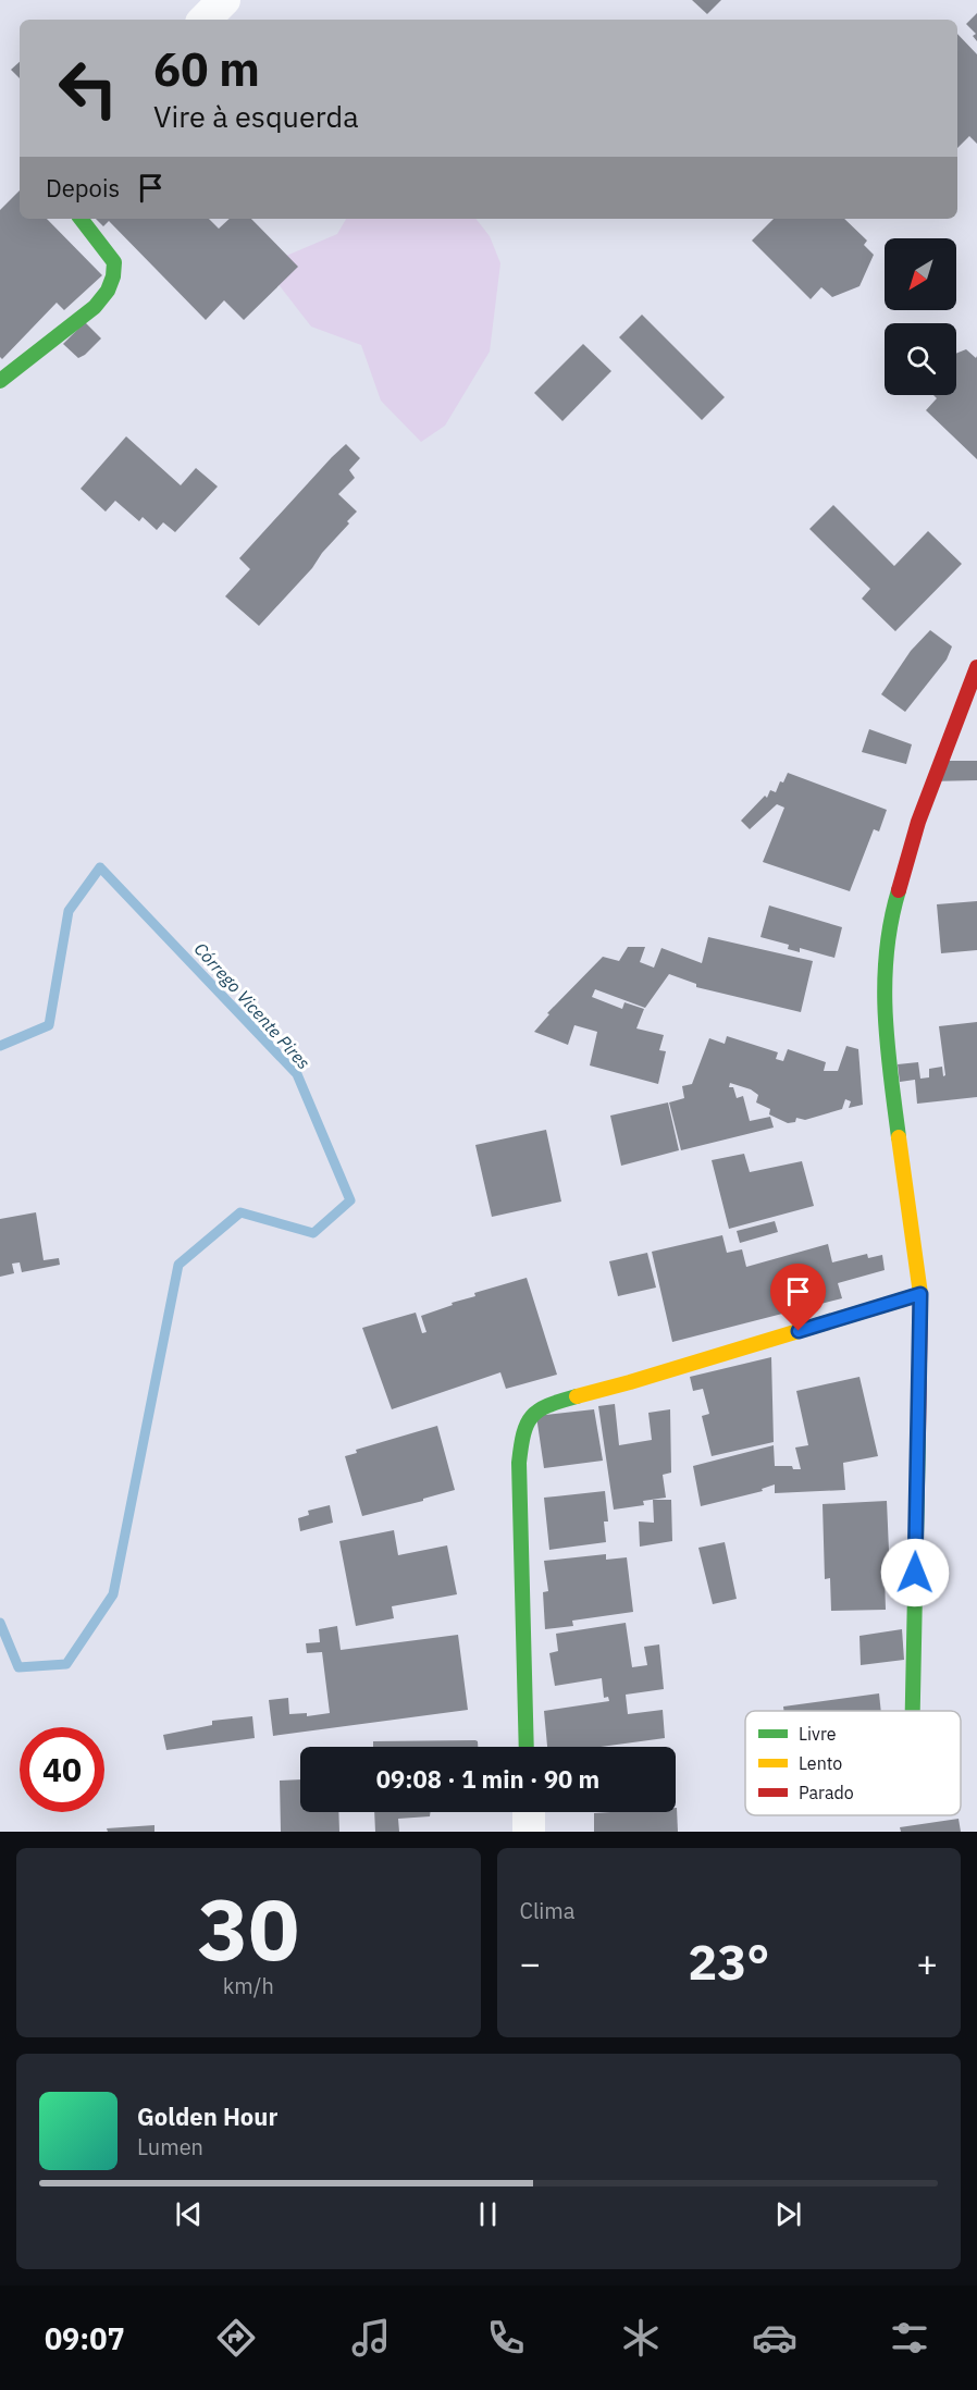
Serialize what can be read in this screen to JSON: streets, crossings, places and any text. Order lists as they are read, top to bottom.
{
  "water": ["Córrego Vicente Pires"],
  "legend": ["Livre", "Lento", "Parado"],
  "north": "bottom left",
  "page": {
    "turn": ["60 m", "Vire à esquerda"],
    "then": "Depois",
    "limit": "40",
    "trip": "09:08 · 1 min · 90 m",
    "tile": [
      ["30", "km/h"],
      "Clima"
    ],
    "heat": ["−", "23°", "+"],
    "song": ["Golden Hour", "Lumen"],
    "tabs": "09:07"
  }
}
